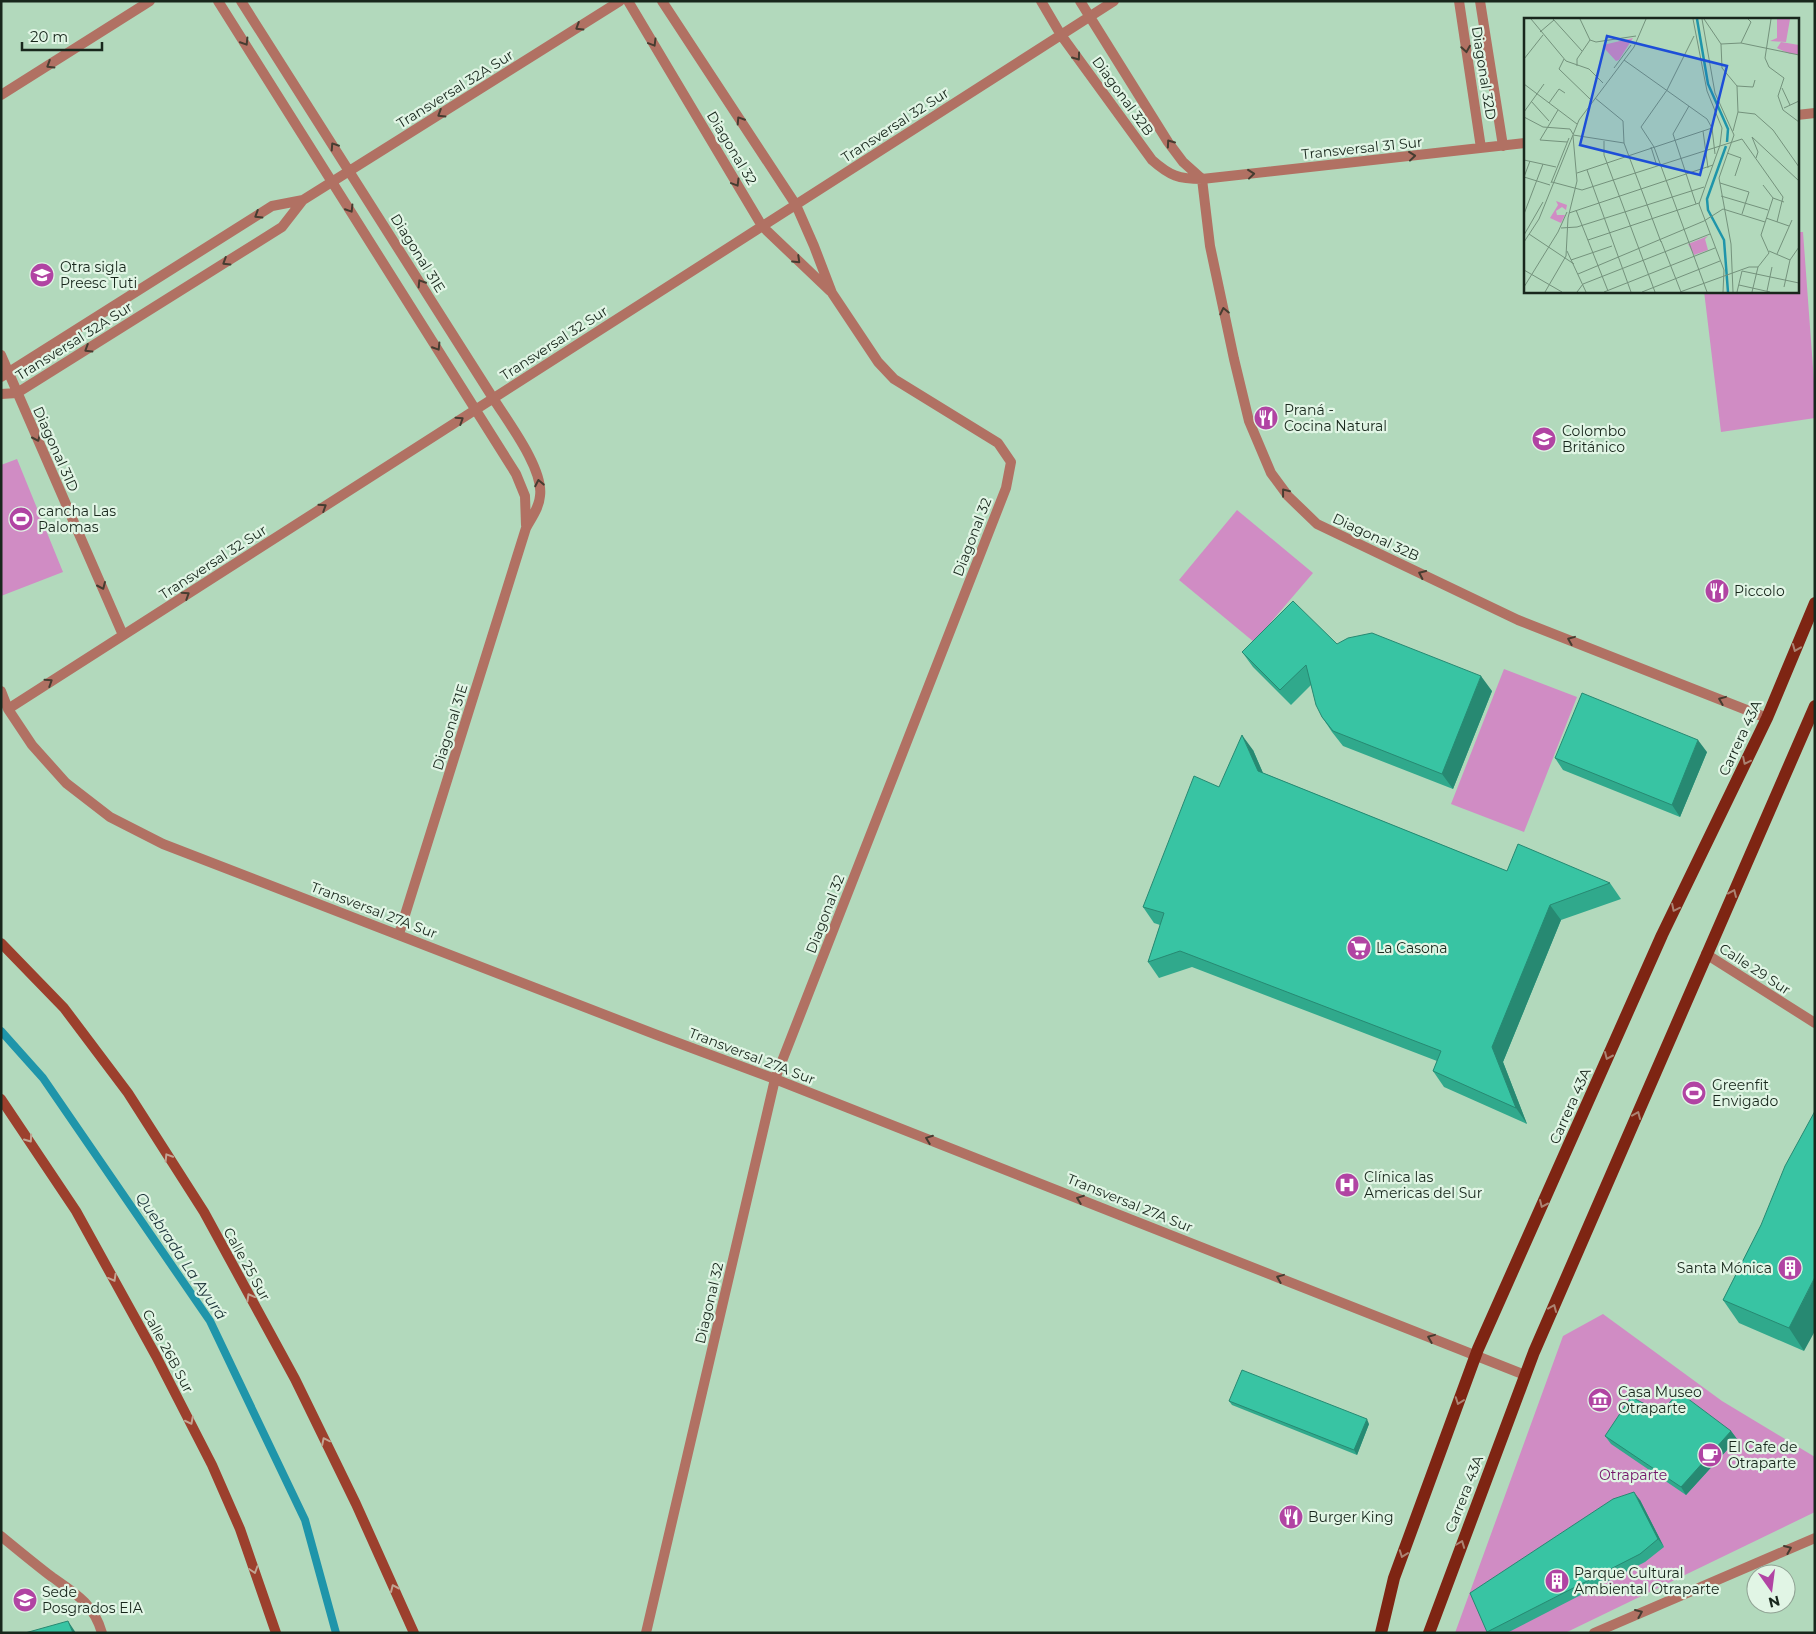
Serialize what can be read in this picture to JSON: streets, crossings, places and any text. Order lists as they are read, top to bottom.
{
  "streets": {
    "main road": ["Carrera 43A", "Calle 25 Sur", "Calle 26B Sur"],
    "street": [
      "Diagonal 32D",
      "Transversal 32A Sur",
      "Diagonal 32B",
      "Transversal 32 Sur",
      "Diagonal 32",
      "Transversal 31 Sur",
      "Diagonal 31E",
      "Diagonal 31D",
      "Transversal 27A Sur",
      "Calle 29 Sur"
    ]
  },
  "crossings": [
    ["Diagonal 32D", "Transversal 31 Sur"],
    ["Transversal 32A Sur", "Diagonal 31E"],
    ["Transversal 32A Sur", "Diagonal 31D"],
    ["Diagonal 32B", "Transversal 32 Sur"],
    ["Diagonal 32B", "Transversal 31 Sur"],
    ["Diagonal 32B", "Carrera 43A"],
    ["Transversal 32 Sur", "Diagonal 32"],
    ["Transversal 32 Sur", "Diagonal 31E"],
    ["Transversal 32 Sur", "Diagonal 31D"],
    ["Transversal 32 Sur", "Transversal 27A Sur"],
    ["Diagonal 32", "Transversal 27A Sur"],
    ["Diagonal 31E", "Transversal 27A Sur"],
    ["Carrera 43A", "Transversal 27A Sur"],
    ["Carrera 43A", "Calle 29 Sur"]
  ],
  "one_way": [
    "Transversal 32A Sur",
    "Transversal 32 Sur",
    "Transversal 31 Sur",
    "Diagonal 31D",
    "Transversal 27A Sur",
    "Calle 25 Sur",
    "Calle 26B Sur"
  ],
  "water": ["Quebrada La Ayurá"],
  "parks": ["Otraparte"],
  "places": {
    "school or university": ["Otra sigla Preesc Tuti", "Colombo Británico", "Sede Posgrados EIA"],
    "restaurant": ["Praná - Cocina Natural", "Piccolo", "Burger King"],
    "sports": ["cancha Las Palomas", "Greenfit Envigado"],
    "supermarket": ["La Casona"],
    "hospital": ["Clínica las Americas del Sur"],
    "building": ["Santa Mónica", "Parque Cultural Ambiental Otraparte"],
    "museum": ["Casa Museo Otraparte"],
    "cafe": ["El Cafe de Otraparte"]
  },
  "scale_bar": "20 m",
  "north": "bottom"
}
